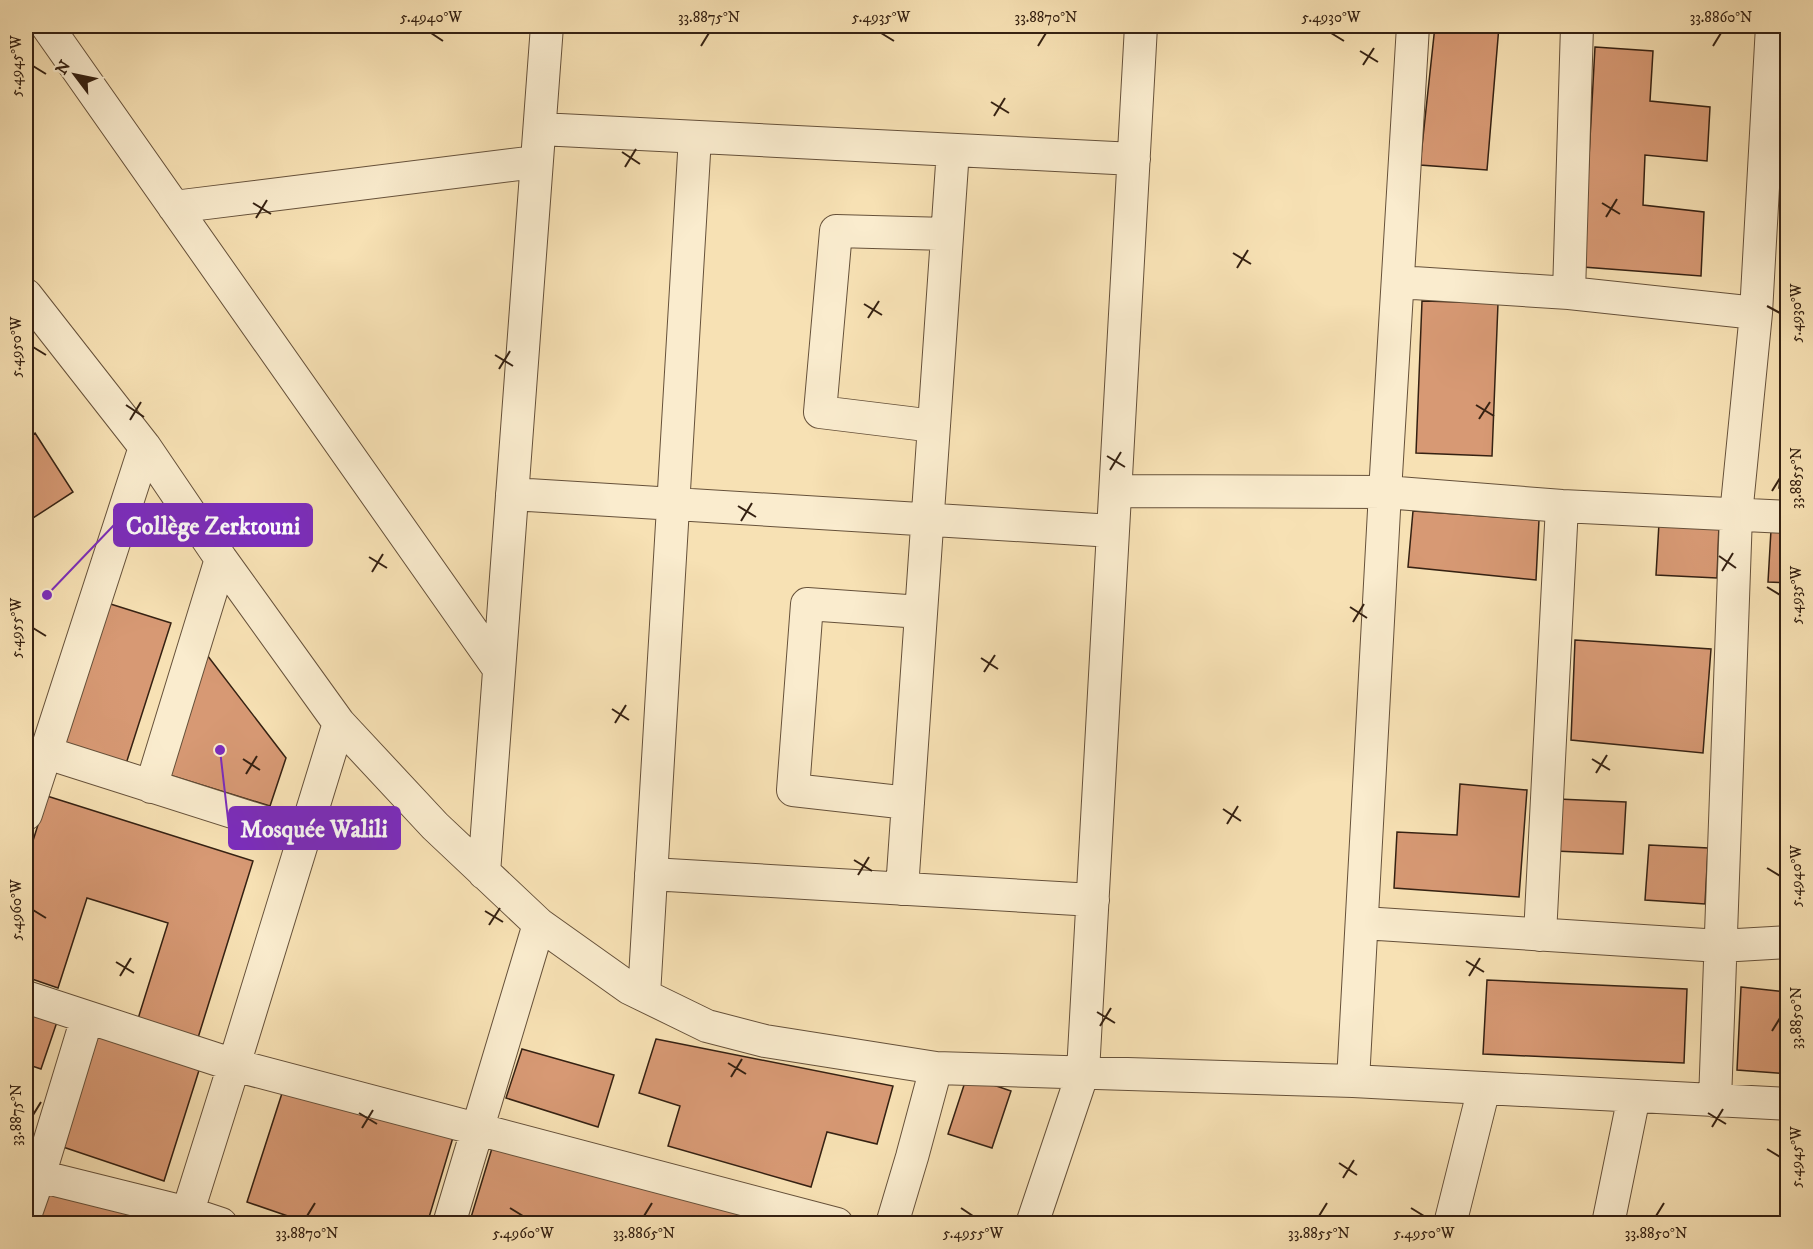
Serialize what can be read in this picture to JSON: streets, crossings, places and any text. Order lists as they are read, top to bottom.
{
  "places": ["Collège Zerktouni", "Mosquée Walili"],
  "north": "top left",
  "coordinates": [
    "5.4940°W",
    "33.8875°N",
    "5.4935°W",
    "33.8870°N",
    "5.4930°W",
    "33.8860°N",
    "5.4945°W",
    "5.4950°W",
    "33.8855°N",
    "5.4955°W",
    "5.4960°W",
    "33.8850°N",
    "33.8865°N"
  ]
}
